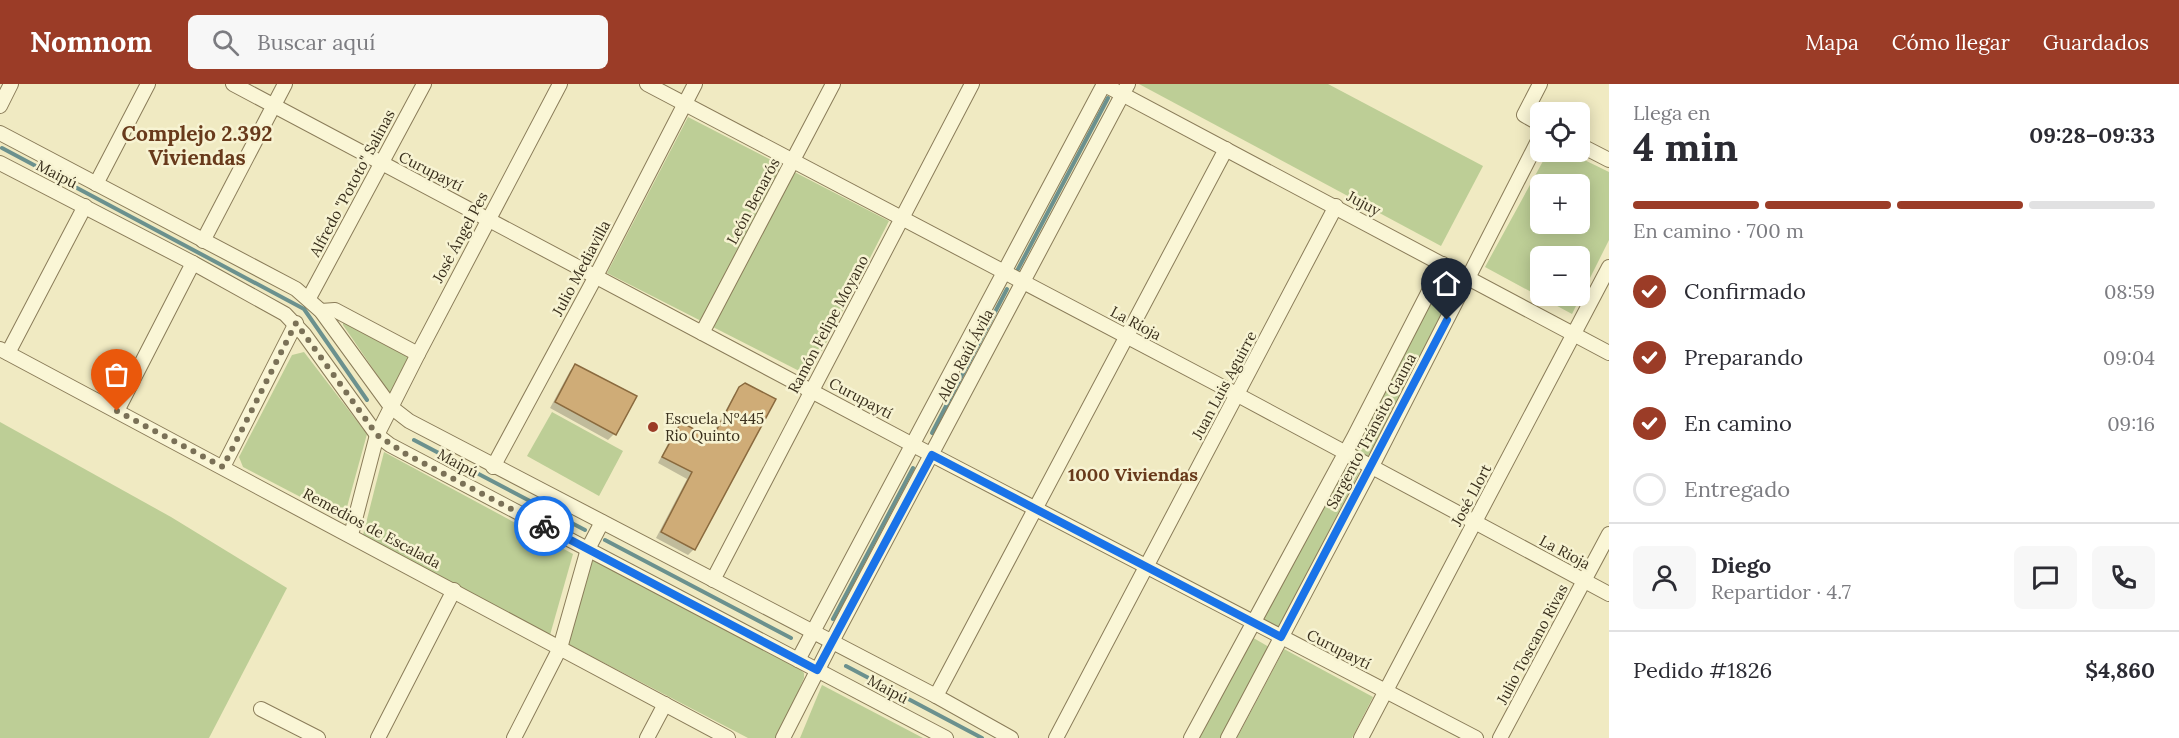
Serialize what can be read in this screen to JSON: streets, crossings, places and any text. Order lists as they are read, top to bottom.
{
  "streets": {
    "street": [
      "Curupaytí",
      "Maipú",
      "Alfredo \"Pototo\" Salinas",
      "León Benarós",
      "Jujuy",
      "José Ángel Pes",
      "Julio Mediavilla",
      "La Rioja",
      "Ramón Felipe Moyano",
      "Aldo Raúl Ávila",
      "Juan Luis Aguirre",
      "Sargento Tránsito Gauna",
      "José Llort",
      "Remedios de Escalada",
      "Julio Toscano Rivas"
    ]
  },
  "crossings": [
    ["Curupaytí", "Alfredo \"Pototo\" Salinas"],
    ["Curupaytí", "León Benarós"],
    ["Curupaytí", "José Ángel Pes"],
    ["Curupaytí", "Julio Mediavilla"],
    ["Curupaytí", "Ramón Felipe Moyano"],
    ["Curupaytí", "Aldo Raúl Ávila"],
    ["Curupaytí", "Juan Luis Aguirre"],
    ["Curupaytí", "Sargento Tránsito Gauna"],
    ["Curupaytí", "José Llort"],
    ["Maipú", "Alfredo \"Pototo\" Salinas"],
    ["Maipú", "José Ángel Pes"],
    ["Maipú", "Julio Mediavilla"],
    ["Maipú", "Ramón Felipe Moyano"],
    ["Maipú", "Aldo Raúl Ávila"],
    ["León Benarós", "La Rioja"],
    ["Jujuy", "Aldo Raúl Ávila"],
    ["Jujuy", "Juan Luis Aguirre"],
    ["Jujuy", "Sargento Tránsito Gauna"],
    ["Jujuy", "José Llort"],
    ["Julio Mediavilla", "La Rioja"],
    ["La Rioja", "Ramón Felipe Moyano"],
    ["La Rioja", "Aldo Raúl Ávila"],
    ["La Rioja", "Juan Luis Aguirre"],
    ["La Rioja", "Sargento Tránsito Gauna"],
    ["La Rioja", "José Llort"],
    ["La Rioja", "Julio Toscano Rivas"]
  ],
  "districts": ["Complejo 2.392 Viviendas", "1000 Viviendas"],
  "places": ["Escuela Nº445 Rio Quinto"],
  "page": {
    "header": "Nomnom",
    "search": "Buscar aquí",
    "nav": ["Mapa", "Cómo llegar", "Guardados"],
    "heading": ["4 min", "Llega en", "09:28–09:33"],
    "panel": [
      "Diego",
      "Repartidor · 4.7",
      "Pedido #1826",
      "$4,860"
    ],
    "map_buttons": ["+", "−"],
    "bar": "En camino · 700 m",
    "list": [
      ["Confirmado", "08:59"],
      ["Preparando", "09:04"],
      ["En camino", "09:16"],
      "Entregado"
    ]
  }
}
